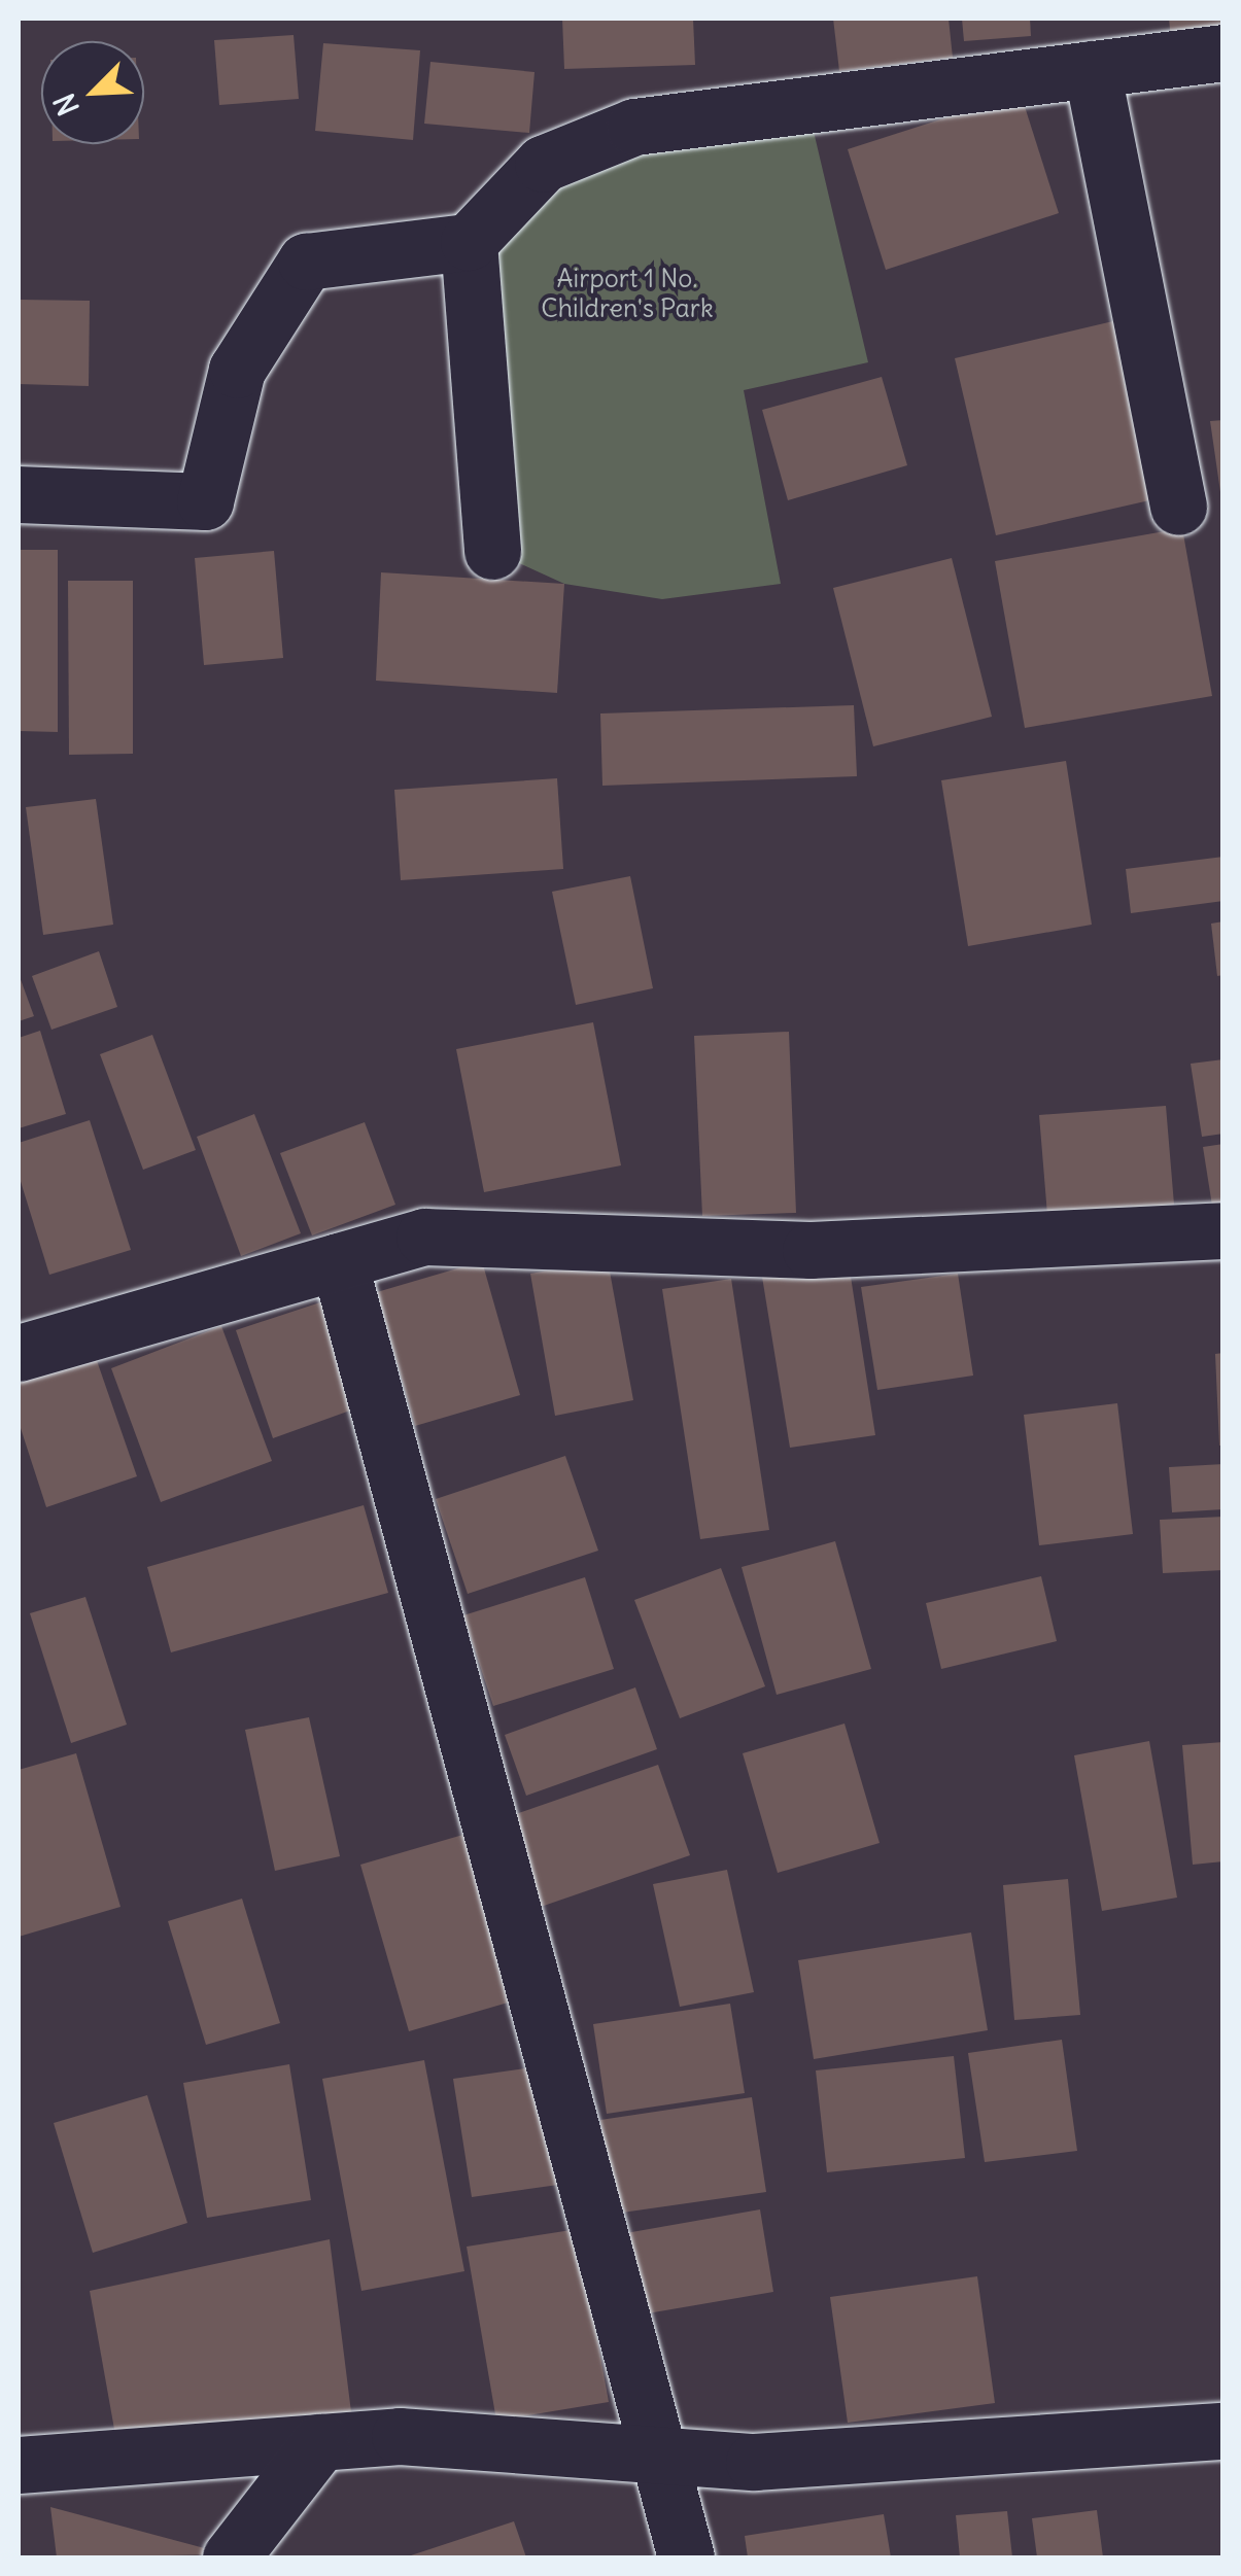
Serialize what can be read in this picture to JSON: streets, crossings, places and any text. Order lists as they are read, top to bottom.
{
  "parks": ["Airport 1 No. Children's Park"],
  "north": "bottom left"
}
